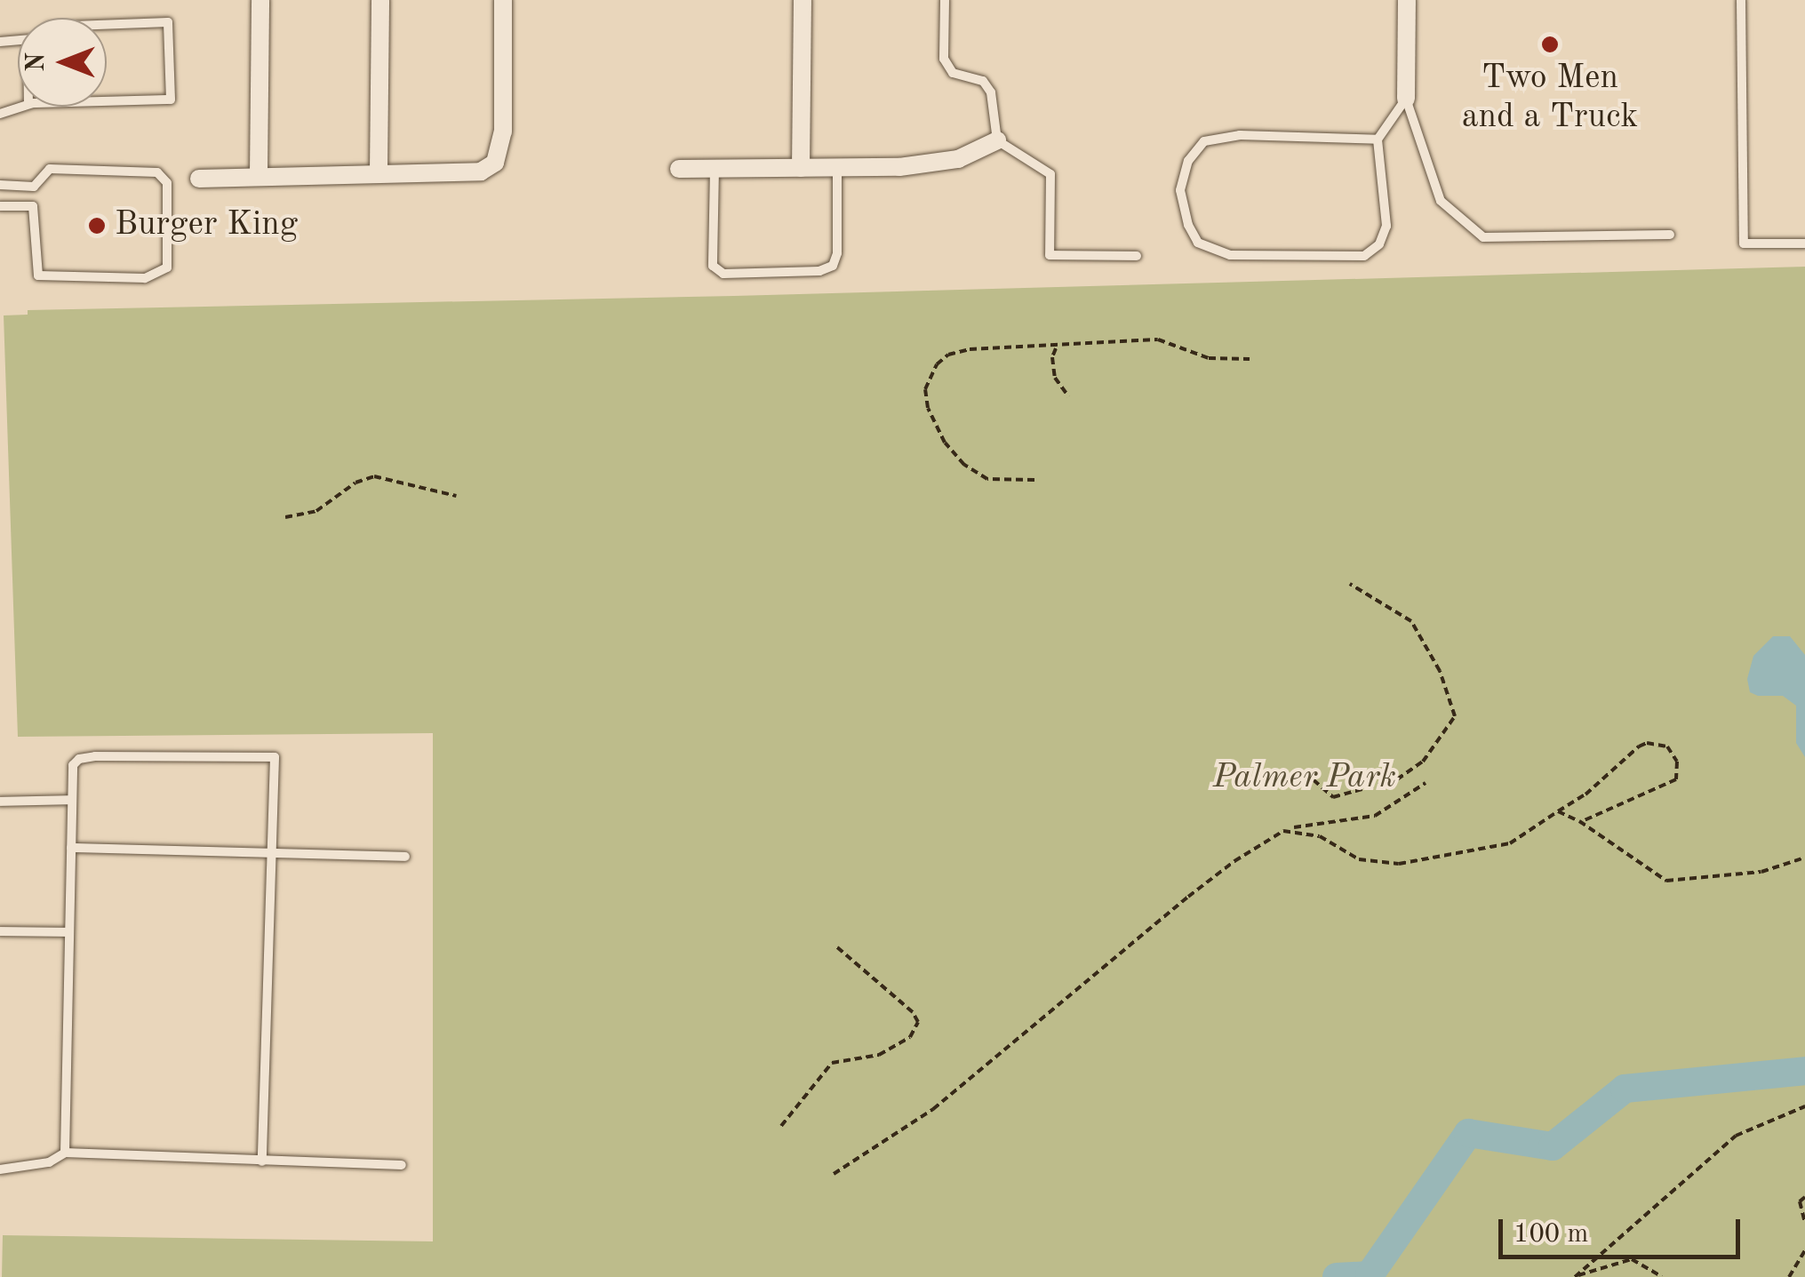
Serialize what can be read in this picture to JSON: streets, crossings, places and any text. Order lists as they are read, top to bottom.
{
  "parks": ["Palmer Park"],
  "places": ["Two Men and a Truck", "Burger King"],
  "scale_bar": "100 m",
  "north": "left"
}
